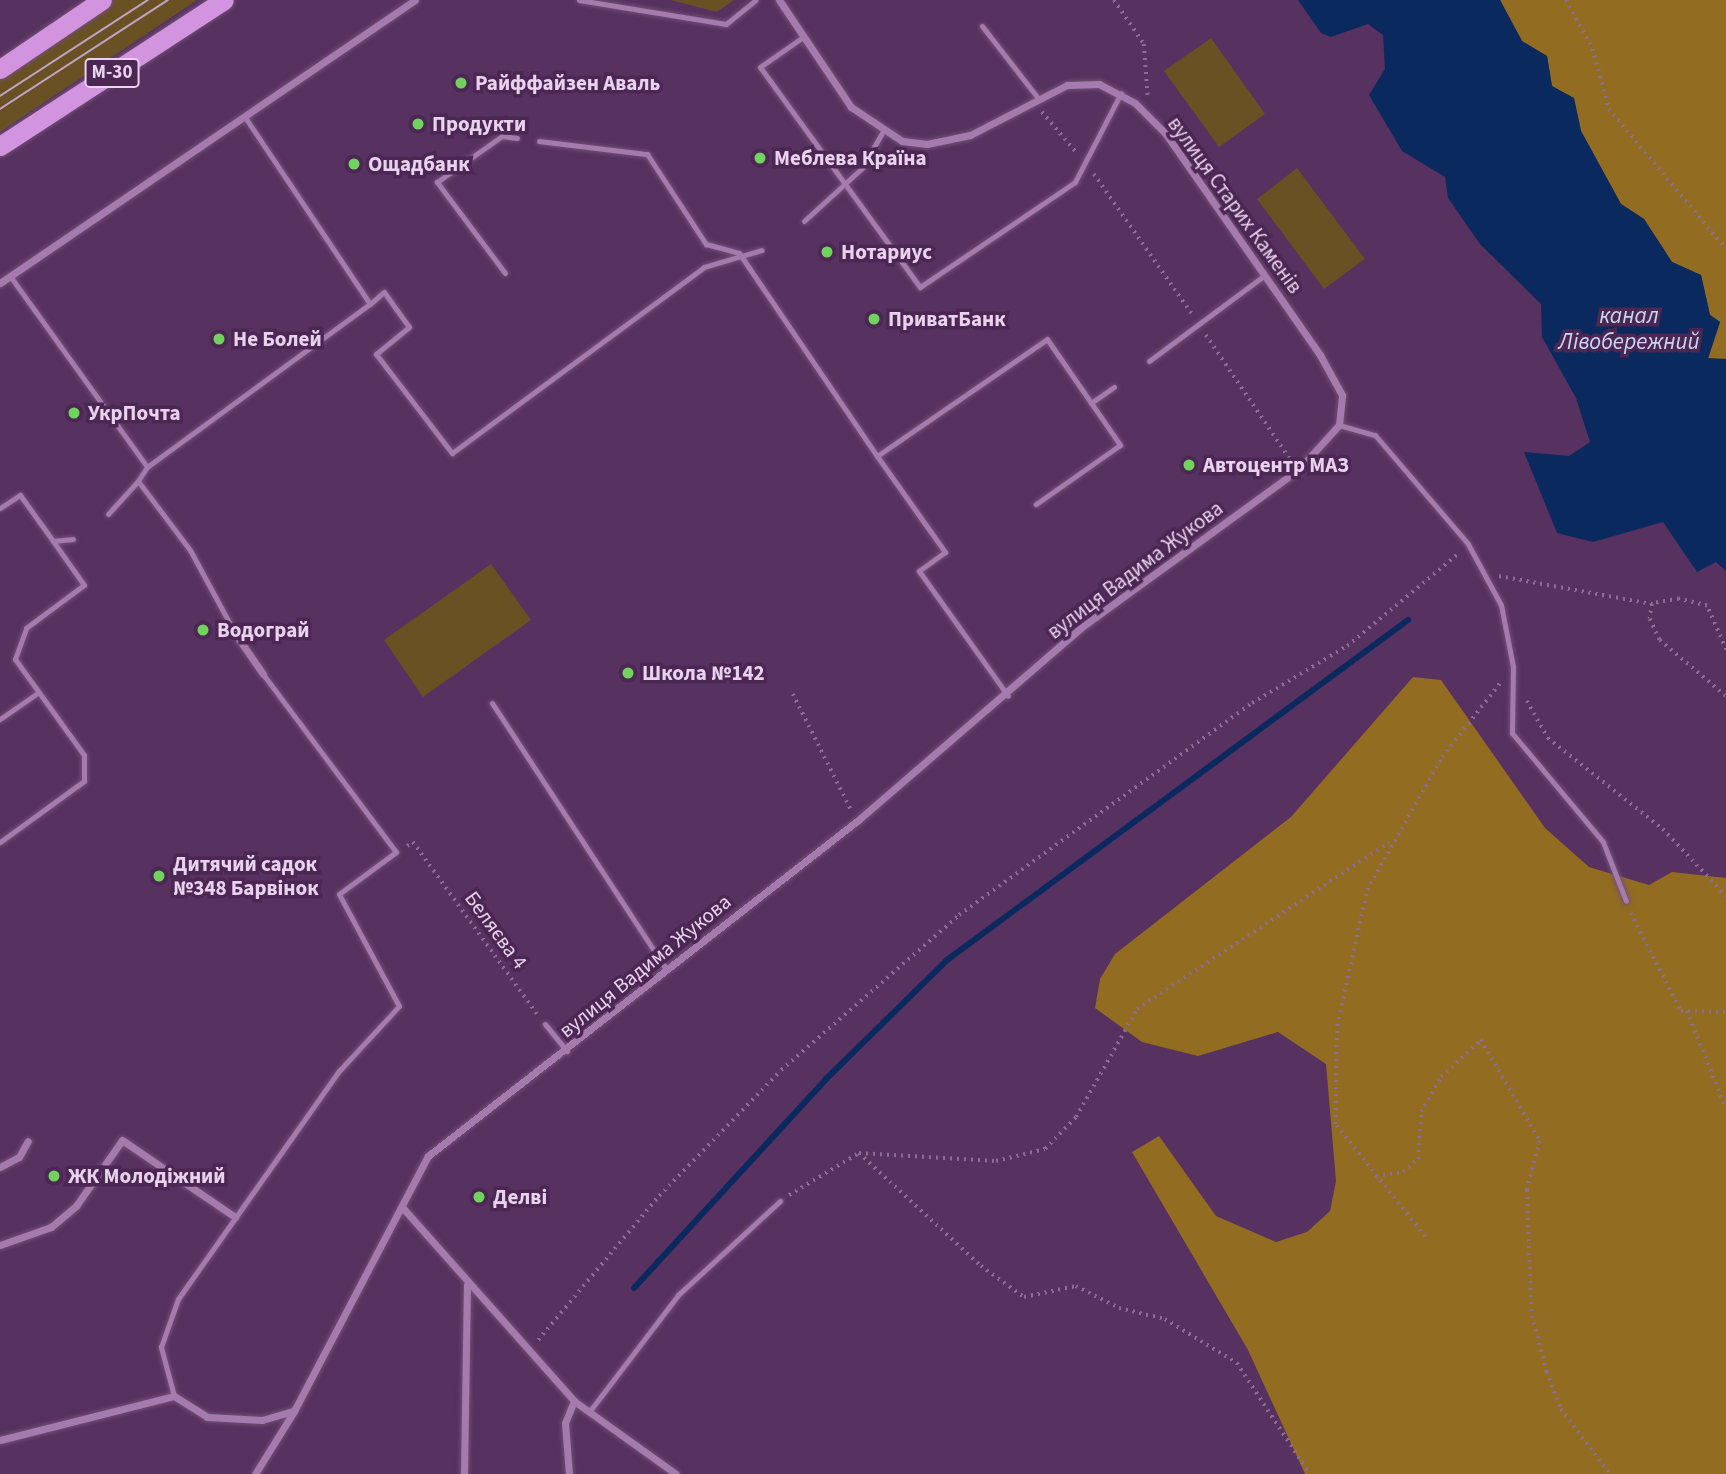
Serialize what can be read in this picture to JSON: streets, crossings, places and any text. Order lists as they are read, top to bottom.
{
  "streets": {
    "highway": ["М-30"],
    "street": ["вулиця Старих Каменів", "вулиця Вадима Жукова"],
    "path": ["Беляєва 4"]
  },
  "crossings": [
    ["вулиця Старих Каменів", "вулиця Вадима Жукова"]
  ],
  "water": ["канал Лівобережний"],
  "places": [
    "Райффайзен Аваль",
    "Продукти",
    "Меблева Країна",
    "Ощадбанк",
    "Нотариус",
    "ПриватБанк",
    "Не Болей",
    "УкрПочта",
    "Автоцентр МАЗ",
    "Водограй",
    "Школа №142",
    "Дитячий садок №348 Барвінок",
    "ЖК Молодіжний",
    "Делві"
  ]
}
